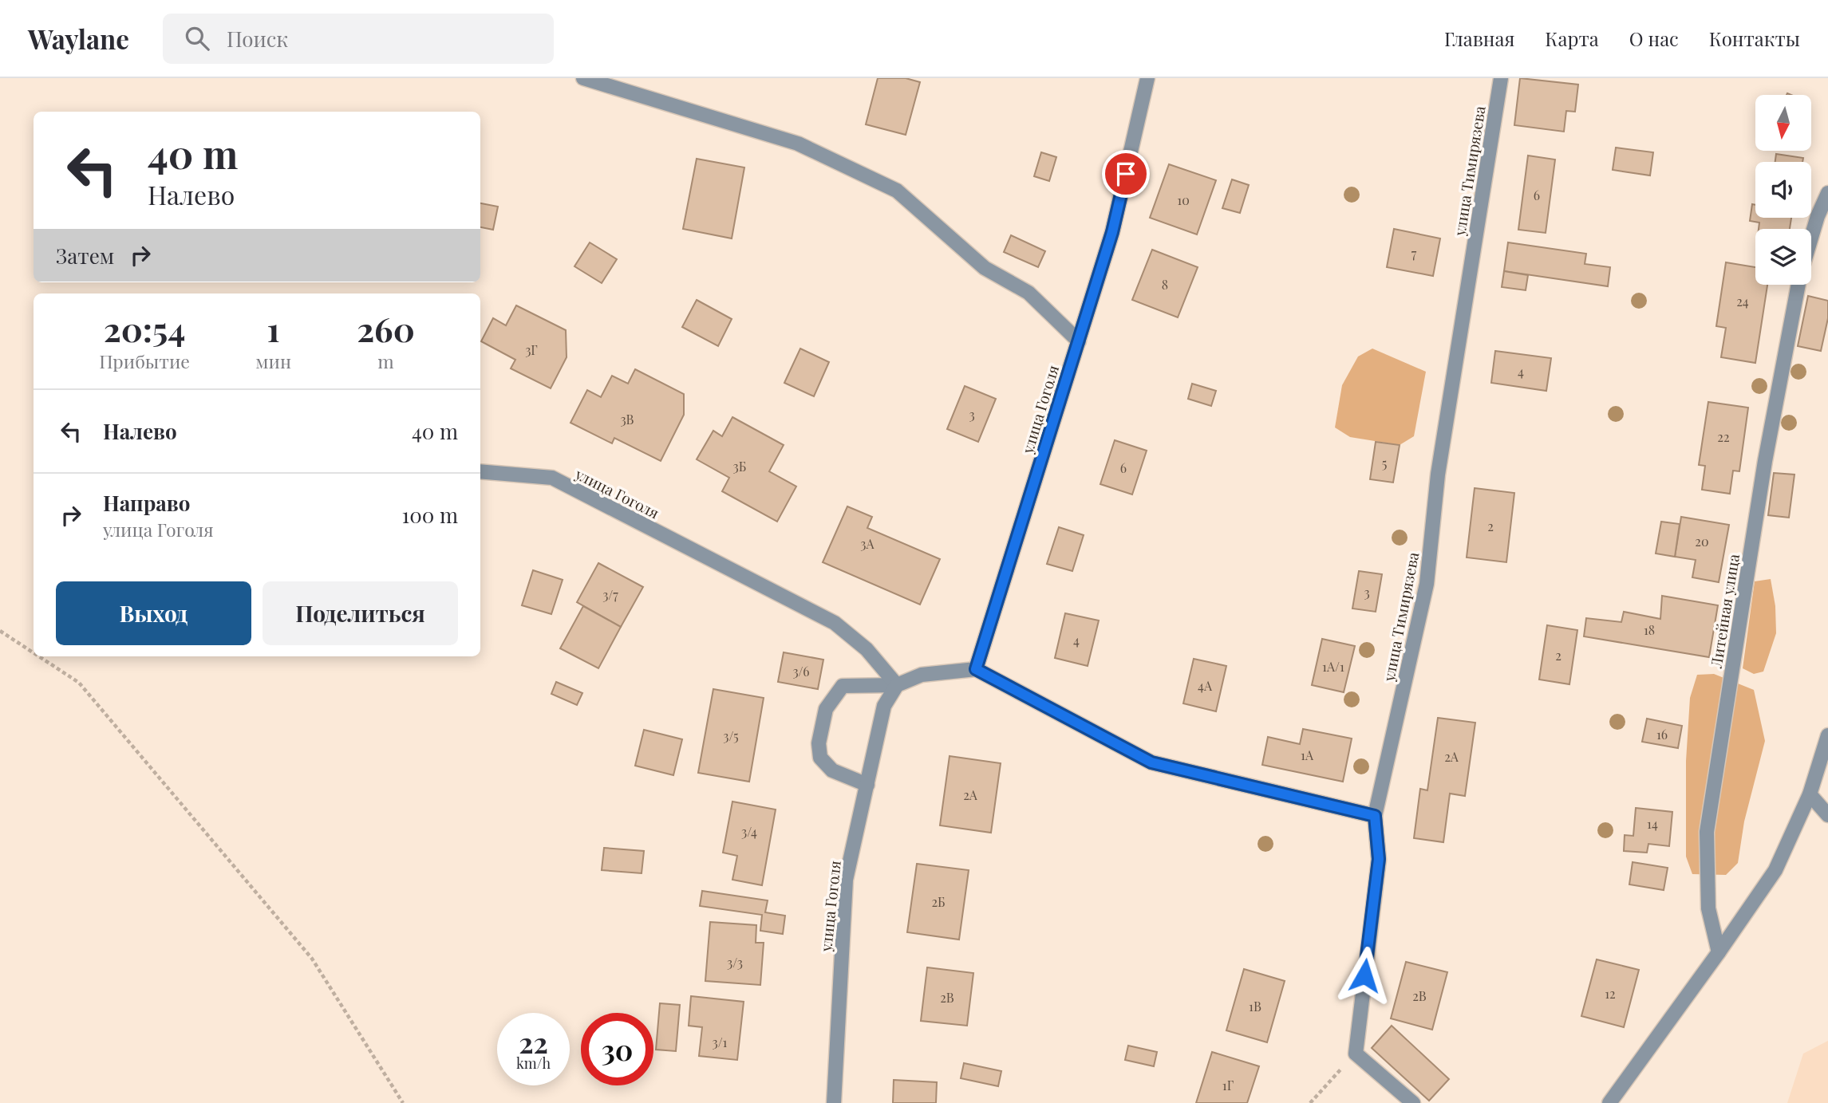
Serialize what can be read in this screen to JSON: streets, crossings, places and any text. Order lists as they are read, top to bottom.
{
  "streets": {
    "street": ["улица Тимирязева", "улица Гоголя", "Литейная улица"]
  },
  "house_numbers": [
    "6",
    "10",
    "7",
    "8",
    "24",
    "3Г",
    "4",
    "3",
    "3В",
    "22",
    "5",
    "3Б",
    "6",
    "2",
    "20",
    "3А",
    "3",
    "3/7",
    "18",
    "4",
    "2",
    "1А/1",
    "3/6",
    "4А",
    "16",
    "3/5",
    "1А",
    "2А",
    "2А",
    "14",
    "3/4",
    "2Б",
    "3/3",
    "12",
    "2В",
    "2В",
    "1В",
    "3/1",
    "1Г"
  ],
  "north": "bottom",
  "page": {
    "header": "Waylane",
    "search": "Поиск",
    "nav": [
      "Главная",
      "Карта",
      "О нас",
      "Контакты"
    ],
    "turn": ["40 m", "Налево"],
    "then": "Затем",
    "eta": [
      "20:54",
      "Прибытие",
      "1",
      "мин",
      "260",
      "m"
    ],
    "list": [
      {
        "name": "Налево",
        "value": "40 m"
      },
      {
        "name": "Направо",
        "note": "улица Гоголя",
        "value": "100 m"
      }
    ],
    "buttons": ["Выход", "Поделиться"],
    "speed": "22 km/h",
    "limit": "30"
  }
}
